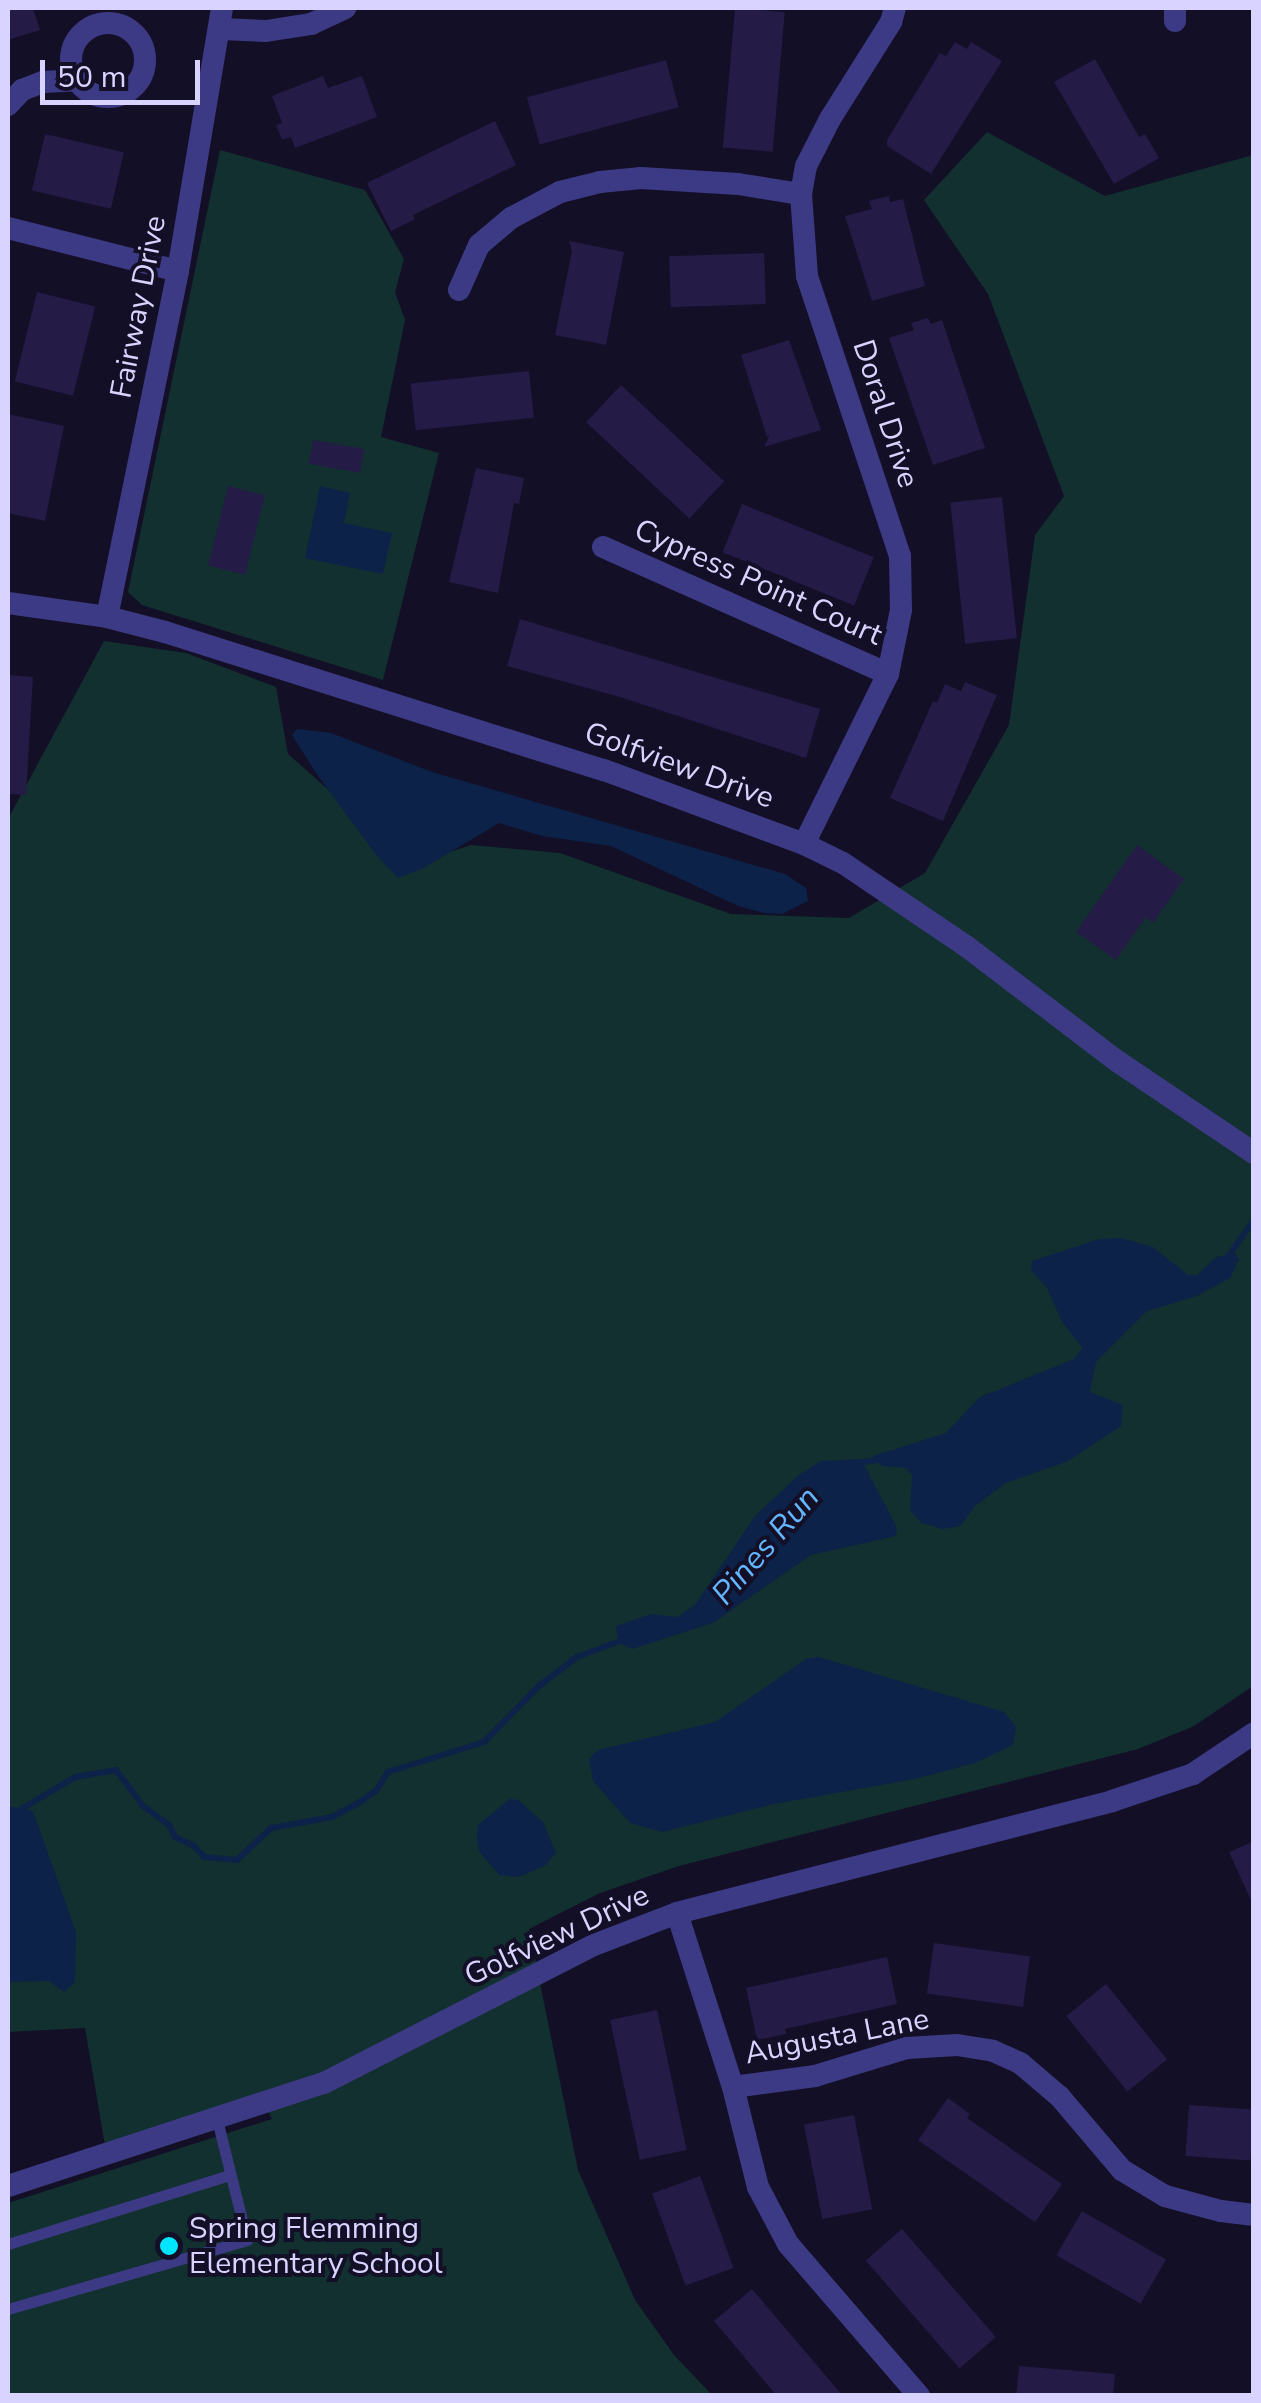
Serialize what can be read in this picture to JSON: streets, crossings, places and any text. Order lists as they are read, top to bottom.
{
  "streets": {
    "street": [
      "Fairway Drive",
      "Doral Drive",
      "Cypress Point Court",
      "Golfview Drive",
      "Augusta Lane"
    ]
  },
  "crossings": [
    ["Fairway Drive", "Golfview Drive"],
    ["Doral Drive", "Cypress Point Court"],
    ["Doral Drive", "Golfview Drive"]
  ],
  "water": ["Pines Run"],
  "places": ["Spring Flemming Elementary School"],
  "scale_bar": "50 m"
}
